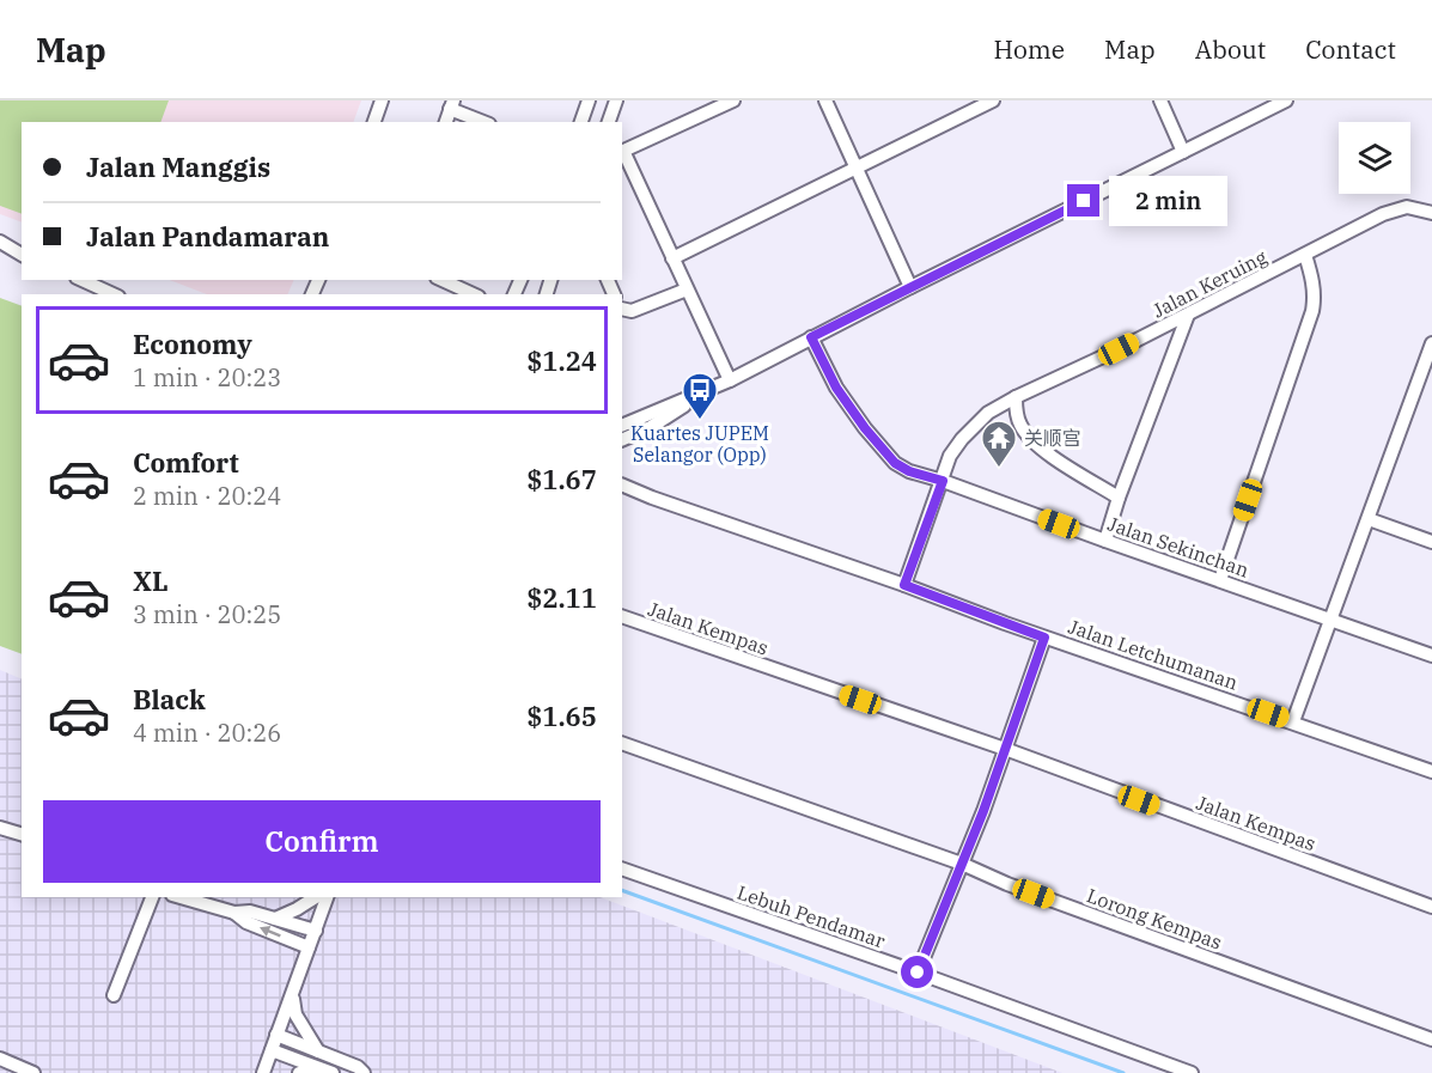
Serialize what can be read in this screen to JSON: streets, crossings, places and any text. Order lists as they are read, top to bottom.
{
  "streets": {
    "street": [
      "Jalan Keruing",
      "Jalan Sekinchan",
      "Jalan Kempas",
      "Jalan Letchumanan",
      "Lebuh Pendamar",
      "Lorong Kempas"
    ]
  },
  "crossings": [
    ["Jalan Keruing", "Jalan Sekinchan"],
    ["Jalan Keruing", "Jalan Letchumanan"]
  ],
  "places": {
    "bus stop": ["Kuartes JUPEM Selangor (Opp)"],
    "temple": ["关顺宫"]
  },
  "page": {
    "header": "Map",
    "nav": [
      "Home",
      "Map",
      "About",
      "Contact"
    ],
    "banner": ["Jalan Manggis", "Jalan Pandamaran"],
    "bubble": "2 min",
    "list": [
      {
        "name": "Economy",
        "note": "1 min · 20:23",
        "value": "$1.24"
      },
      {
        "name": "Comfort",
        "note": "2 min · 20:24",
        "value": "$1.67"
      },
      {
        "name": "XL",
        "note": "3 min · 20:25",
        "value": "$2.11"
      },
      {
        "name": "Black",
        "note": "4 min · 20:26",
        "value": "$1.65"
      }
    ],
    "buttons": "Confirm"
  }
}
